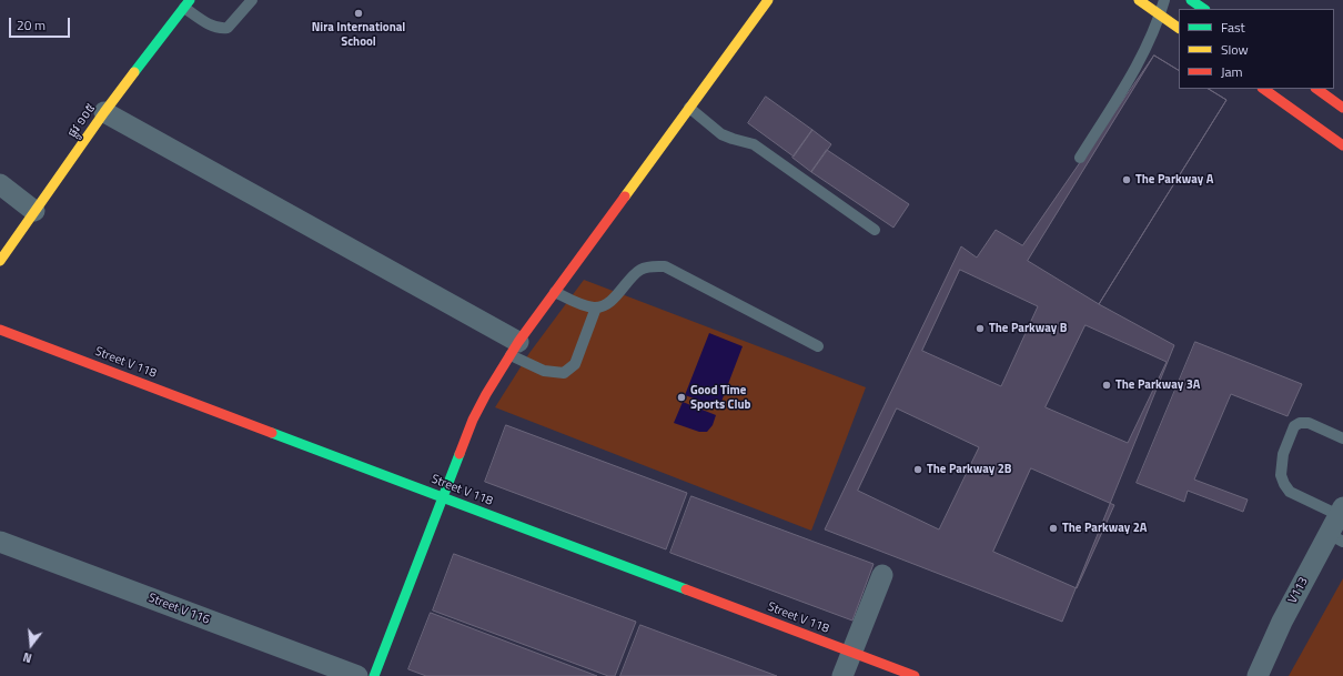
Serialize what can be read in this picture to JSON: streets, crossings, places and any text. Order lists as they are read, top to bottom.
{
  "streets": {
    "street": [
      "ផ្លូវ ១០៥",
      "Street V 118",
      "V113",
      "Street V 116"
    ]
  },
  "places": [
    "Nira International School",
    "The Parkway A",
    "The Parkway B",
    "The Parkway 3A",
    "Good Time Sports Club",
    "The Parkway 2B",
    "The Parkway 2A"
  ],
  "legend": ["Fast", "Slow", "Jam"],
  "scale_bar": "20 m",
  "north": "bottom"
}
